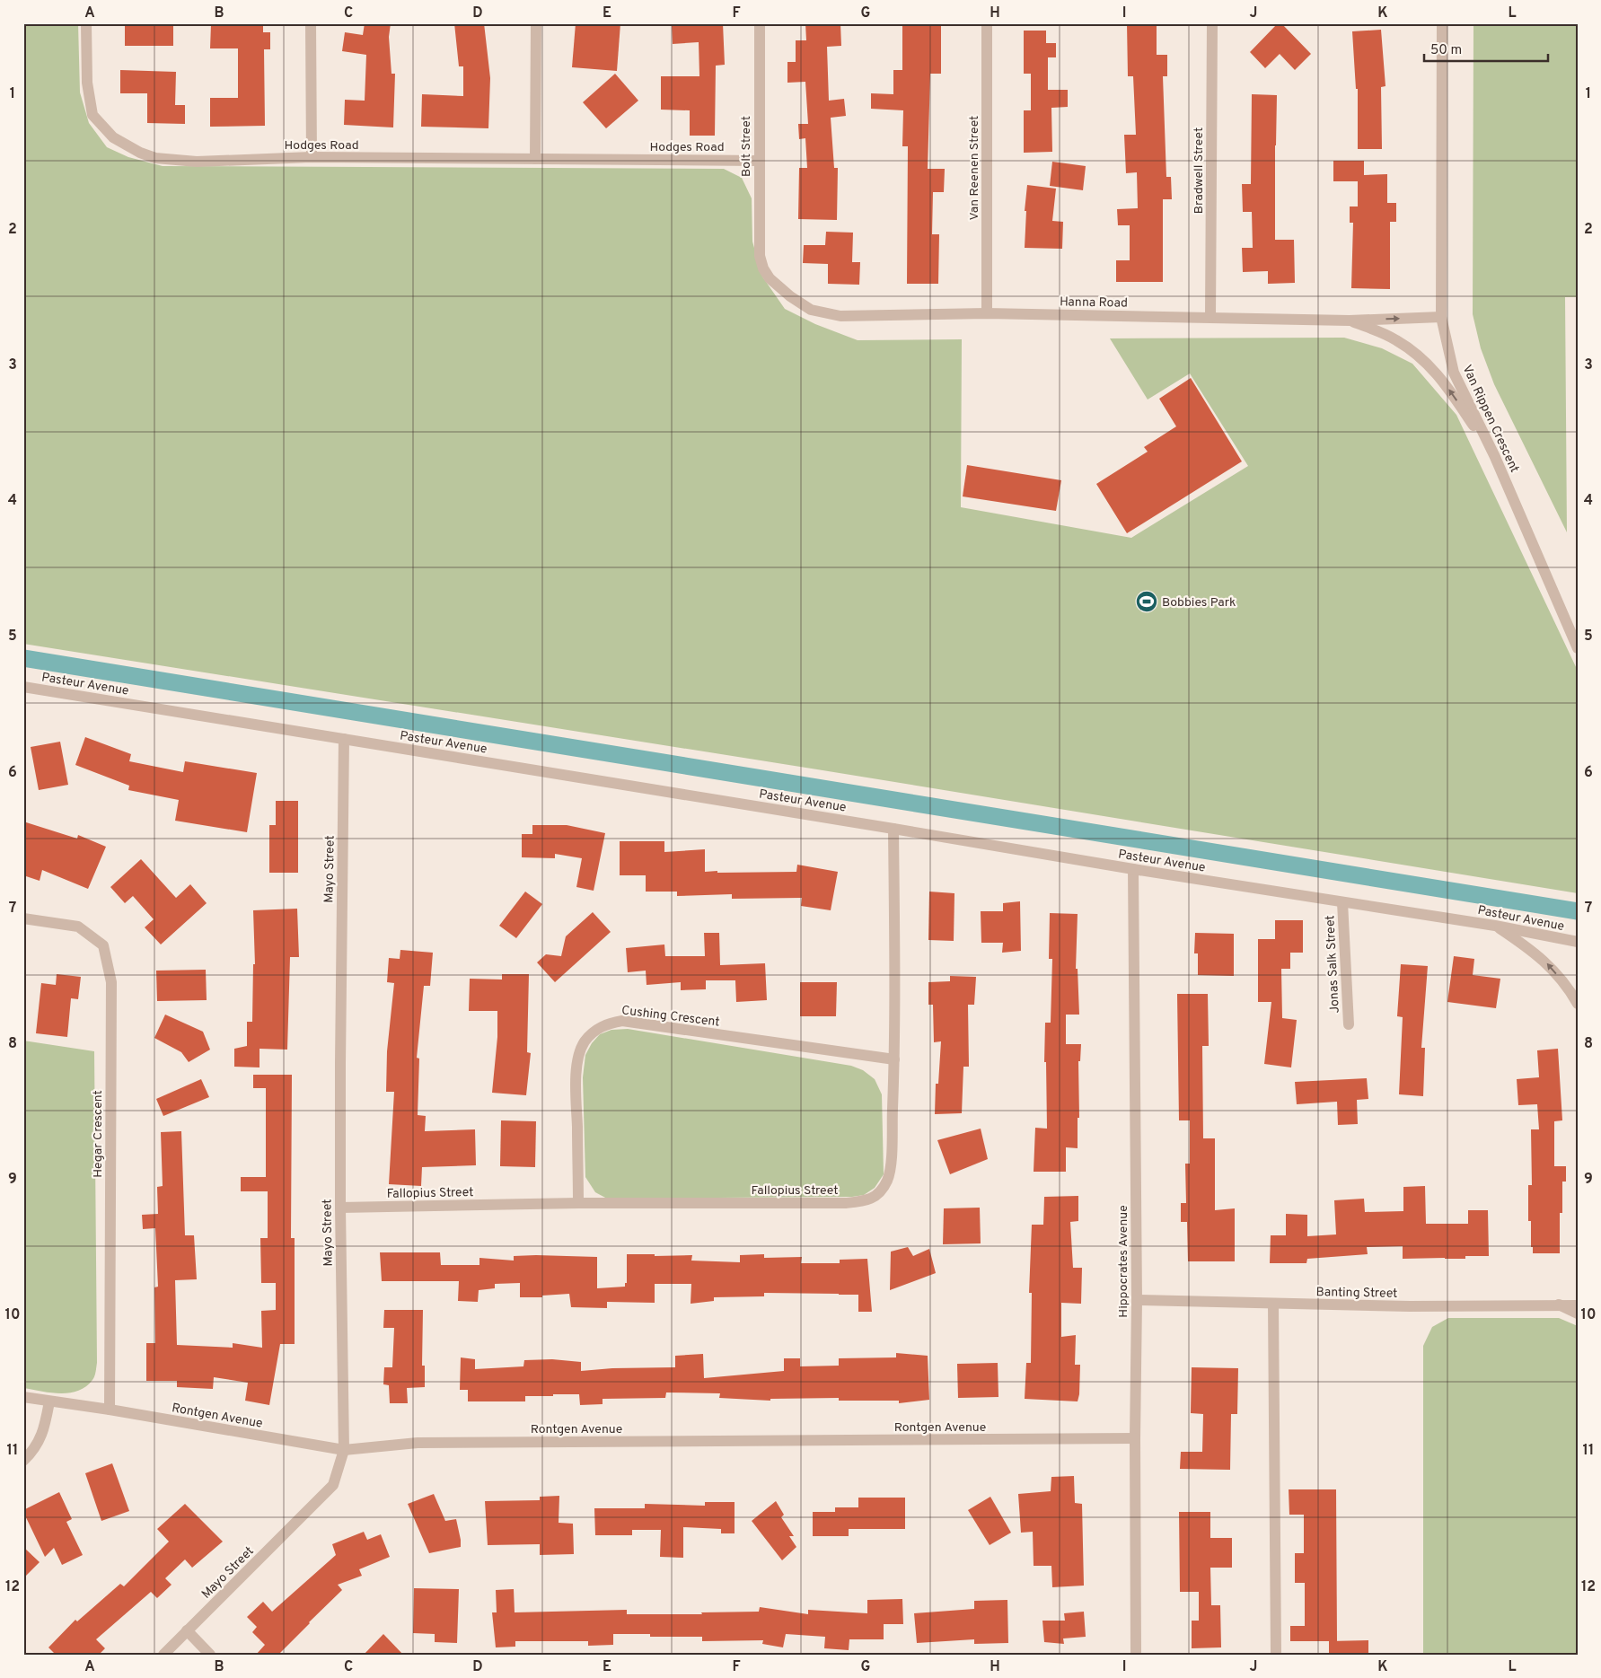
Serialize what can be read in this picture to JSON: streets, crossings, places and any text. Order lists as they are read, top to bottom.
{
  "streets": {
    "street": [
      "Hodges Road",
      "Bolt Street",
      "Van Reenen Street",
      "Bradwell Street",
      "Hanna Road",
      "Van Rippen Crescent",
      "Pasteur Avenue",
      "Mayo Street",
      "Jonas Salk Street",
      "Cushing Crescent",
      "Hegar Crescent",
      "Fallopius Street",
      "Hippocrates Avenue",
      "Banting Street",
      "Rontgen Avenue"
    ]
  },
  "crossings": [
    ["Hodges Road", "Bolt Street"],
    ["Bolt Street", "Hanna Road"],
    ["Van Reenen Street", "Hanna Road"],
    ["Bradwell Street", "Hanna Road"],
    ["Hanna Road", "Van Rippen Crescent"],
    ["Pasteur Avenue", "Mayo Street"],
    ["Pasteur Avenue", "Jonas Salk Street"],
    ["Pasteur Avenue", "Fallopius Street"],
    ["Pasteur Avenue", "Hippocrates Avenue"],
    ["Mayo Street", "Fallopius Street"],
    ["Mayo Street", "Rontgen Avenue"],
    ["Cushing Crescent", "Fallopius Street"],
    ["Hegar Crescent", "Rontgen Avenue"],
    ["Hippocrates Avenue", "Banting Street"],
    ["Hippocrates Avenue", "Rontgen Avenue"]
  ],
  "places": {
    "sports": ["Bobbies Park"]
  },
  "scale_bar": "50 m",
  "grid": {
    "columns": [
      "A",
      "B",
      "C",
      "D",
      "E",
      "F",
      "G",
      "H",
      "I",
      "J",
      "K",
      "L"
    ],
    "rows": [
      "1",
      "2",
      "3",
      "4",
      "5",
      "6",
      "7",
      "8",
      "9",
      "10",
      "11",
      "12"
    ]
  }
}
